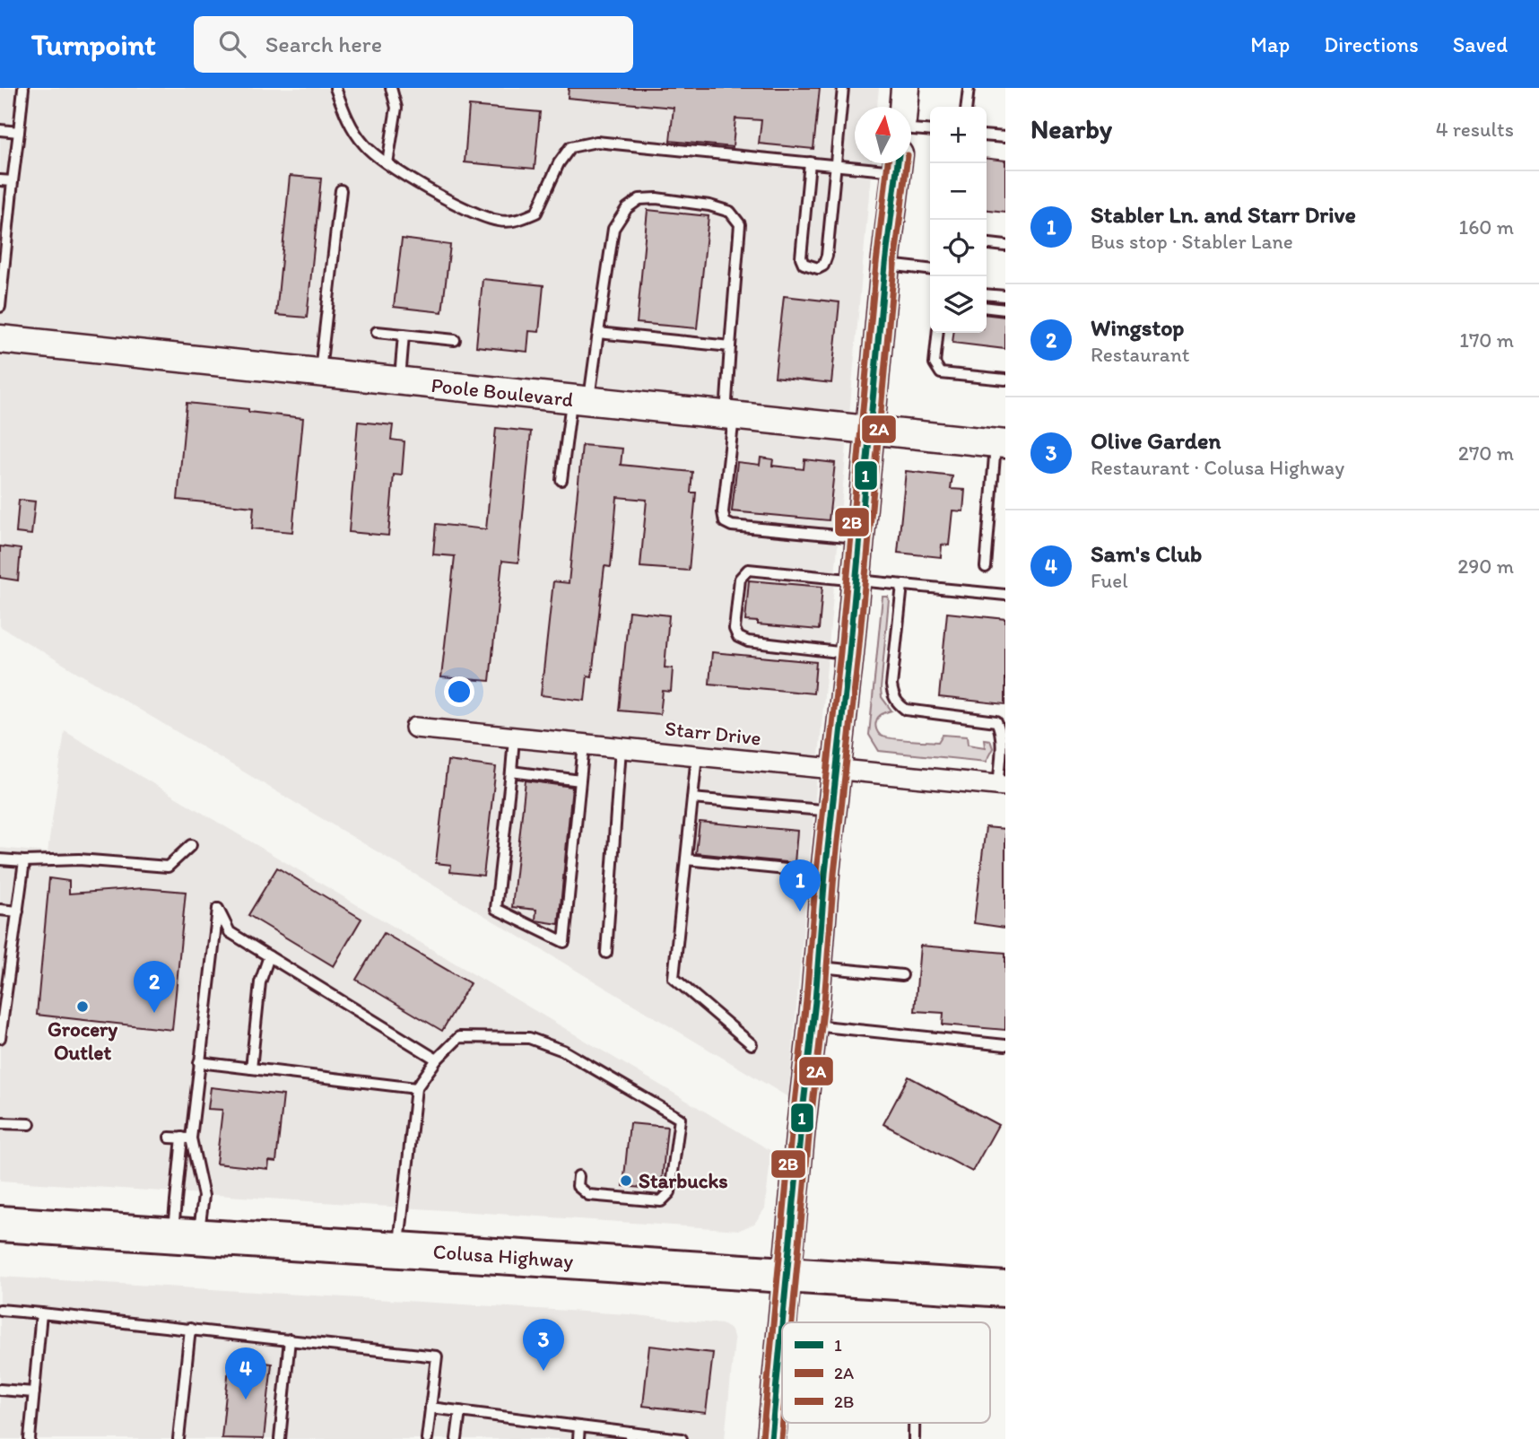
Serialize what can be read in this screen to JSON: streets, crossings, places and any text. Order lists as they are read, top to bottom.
{
  "streets": {
    "highway": ["Colusa Highway"],
    "main road": ["Poole Boulevard"],
    "street": ["Starr Drive"]
  },
  "places": ["Grocery Outlet", "Starbucks"],
  "lines": ["transit line 1", "transit line 2A", "transit line 2B"],
  "legend": ["1", "2A", "2B"],
  "north": "top",
  "page": {
    "header": "Turnpoint",
    "search": "Search here",
    "nav": ["Map", "Directions", "Saved"],
    "heading": ["Nearby", "4 results"],
    "map_buttons": ["+", "−"],
    "list": [
      {
        "mark": "1",
        "name": "Stabler Ln. and Starr Drive",
        "note": "Bus stop · Stabler Lane",
        "value": "160 m"
      },
      {
        "mark": "2",
        "name": "Wingstop",
        "note": "Restaurant",
        "value": "170 m"
      },
      {
        "mark": "3",
        "name": "Olive Garden",
        "note": "Restaurant · Colusa Highway",
        "value": "270 m"
      },
      {
        "mark": "4",
        "name": "Sam's Club",
        "note": "Fuel",
        "value": "290 m"
      }
    ],
    "pins": [
      "1",
      "2",
      "3",
      "4"
    ]
  }
}
